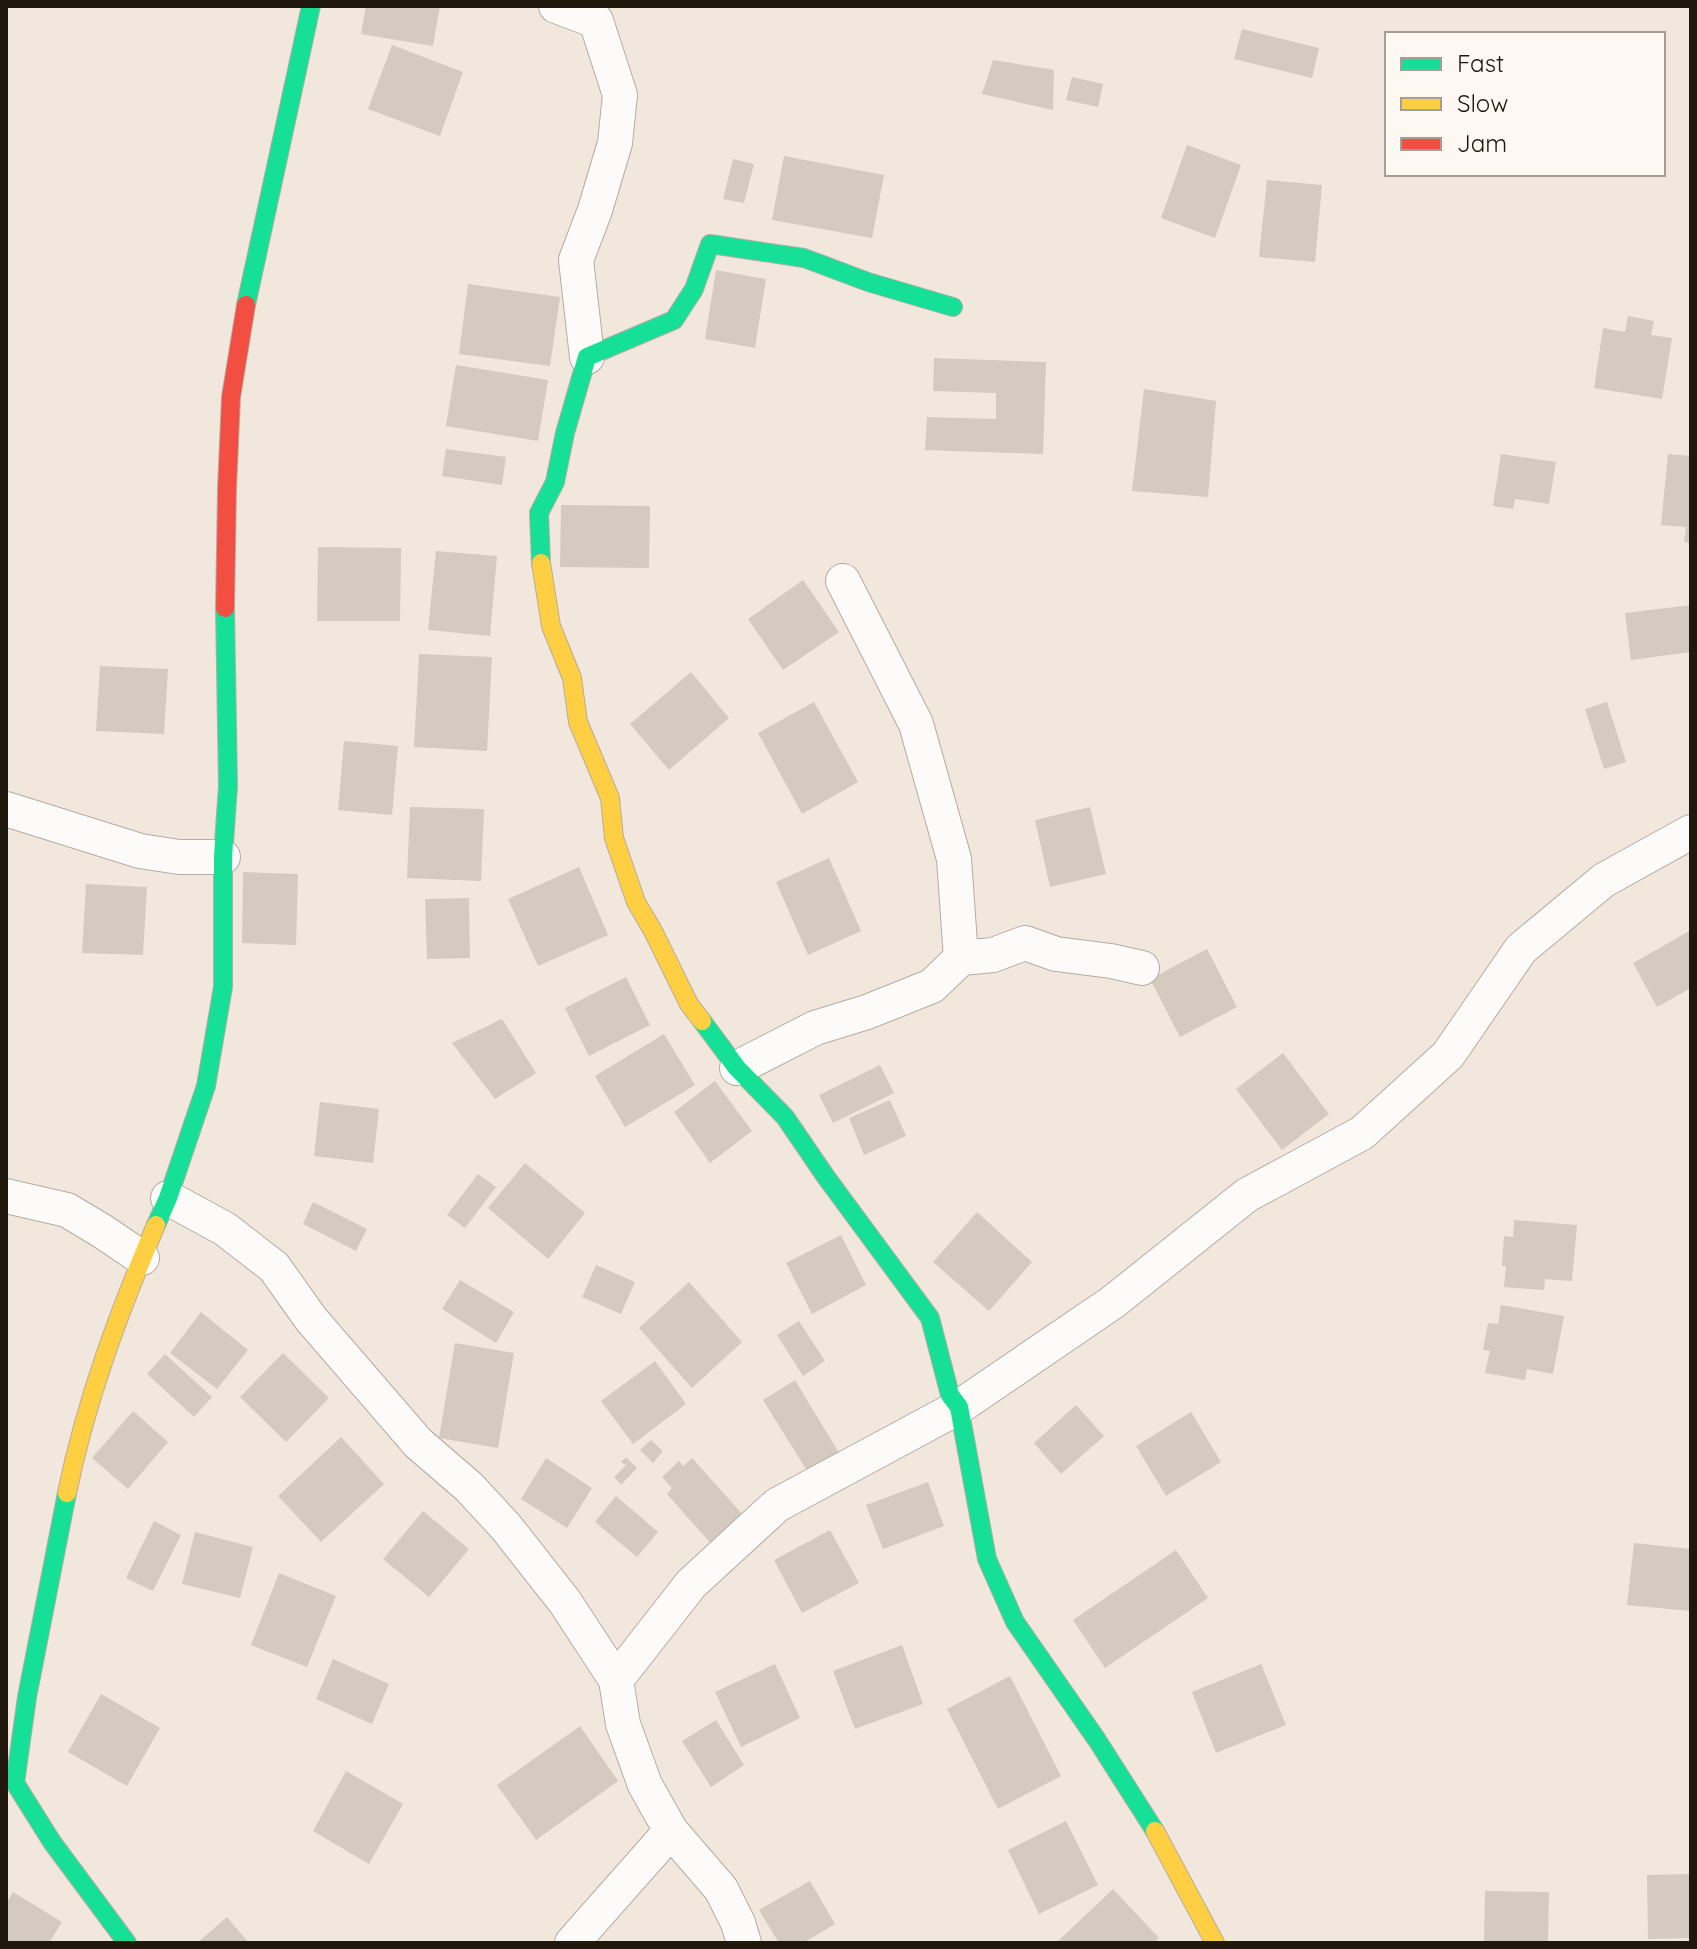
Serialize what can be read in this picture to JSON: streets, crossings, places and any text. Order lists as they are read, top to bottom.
{
  "legend": ["Fast", "Slow", "Jam"]
}
